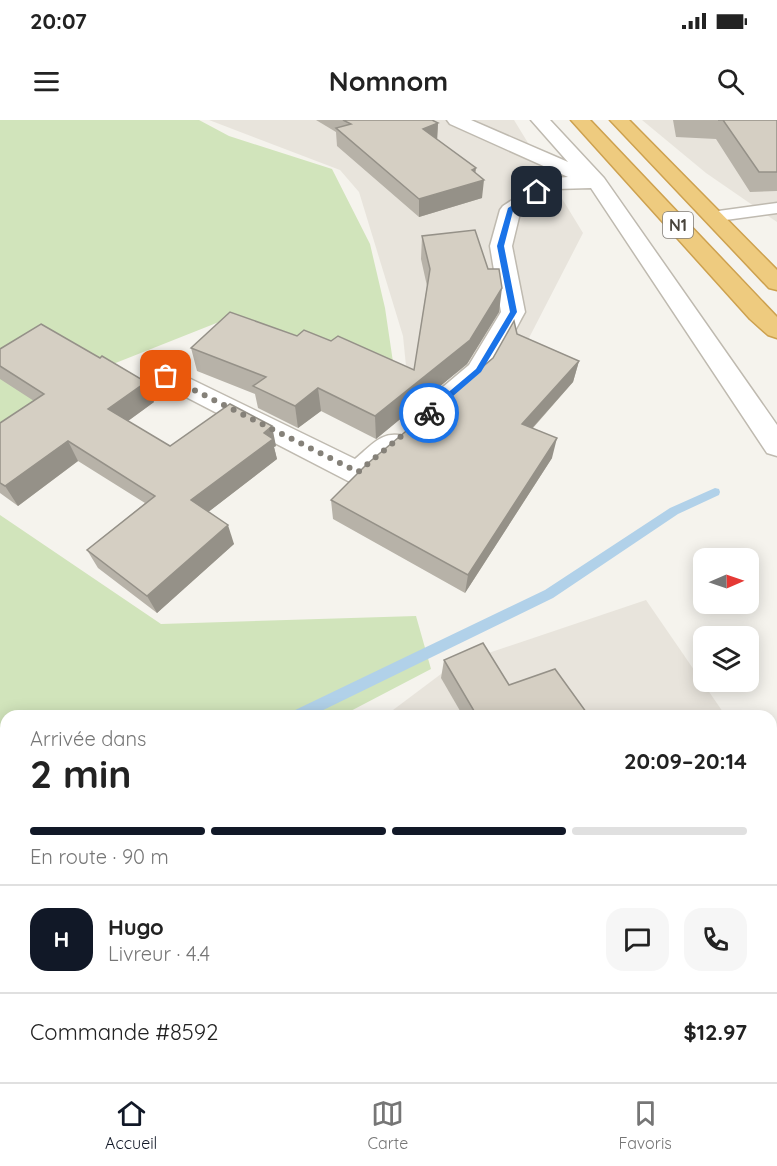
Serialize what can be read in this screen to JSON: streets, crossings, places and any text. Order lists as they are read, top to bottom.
{
  "streets": {
    "highway": ["N1"]
  },
  "north": "right",
  "page": {
    "status": "20:07",
    "header": "Nomnom",
    "heading": ["2 min", "Arrivée dans", "20:09–20:14"],
    "panel": [
      "Hugo",
      "Livreur · 4.4",
      "Commande #8592",
      "$12.97"
    ],
    "bar": "En route · 90 m",
    "round": "H",
    "tabs": ["Accueil", "Carte", "Favoris"]
  }
}
